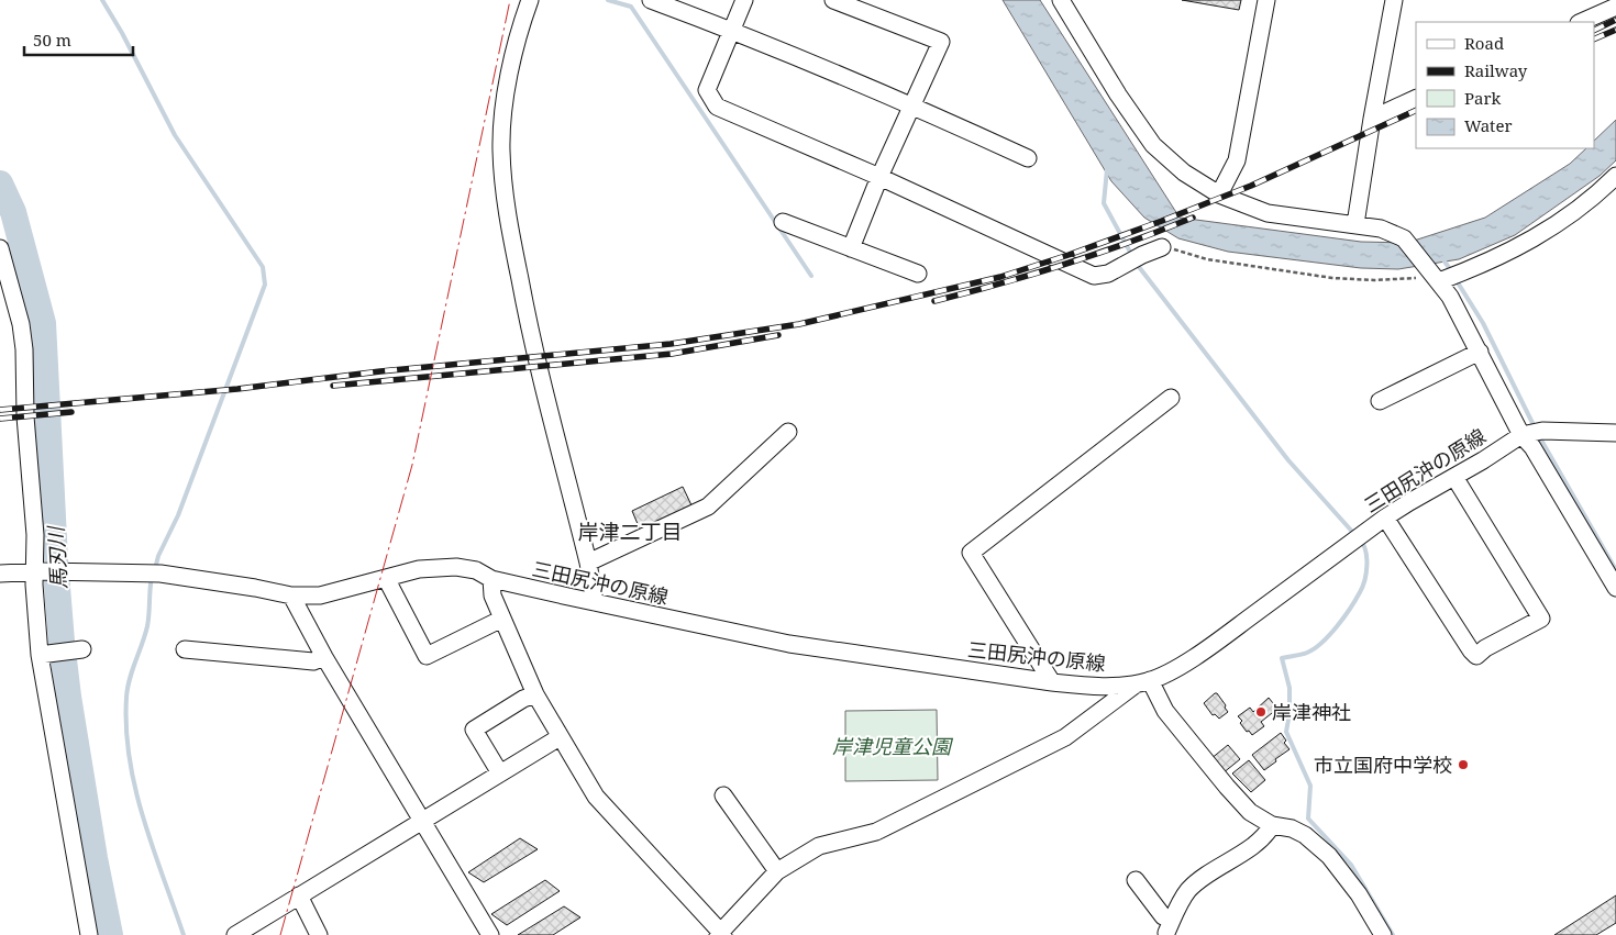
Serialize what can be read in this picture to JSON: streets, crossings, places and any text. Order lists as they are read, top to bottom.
{
  "streets": {
    "street": ["三田尻沖の原線"]
  },
  "districts": ["岸津二丁目"],
  "water": ["馬刃川"],
  "parks": ["岸津児童公園"],
  "places": ["岸津神社", "市立国府中学校"],
  "legend": [
    "Road",
    "Railway",
    "Park",
    "Water"
  ],
  "scale_bar": "50 m"
}
